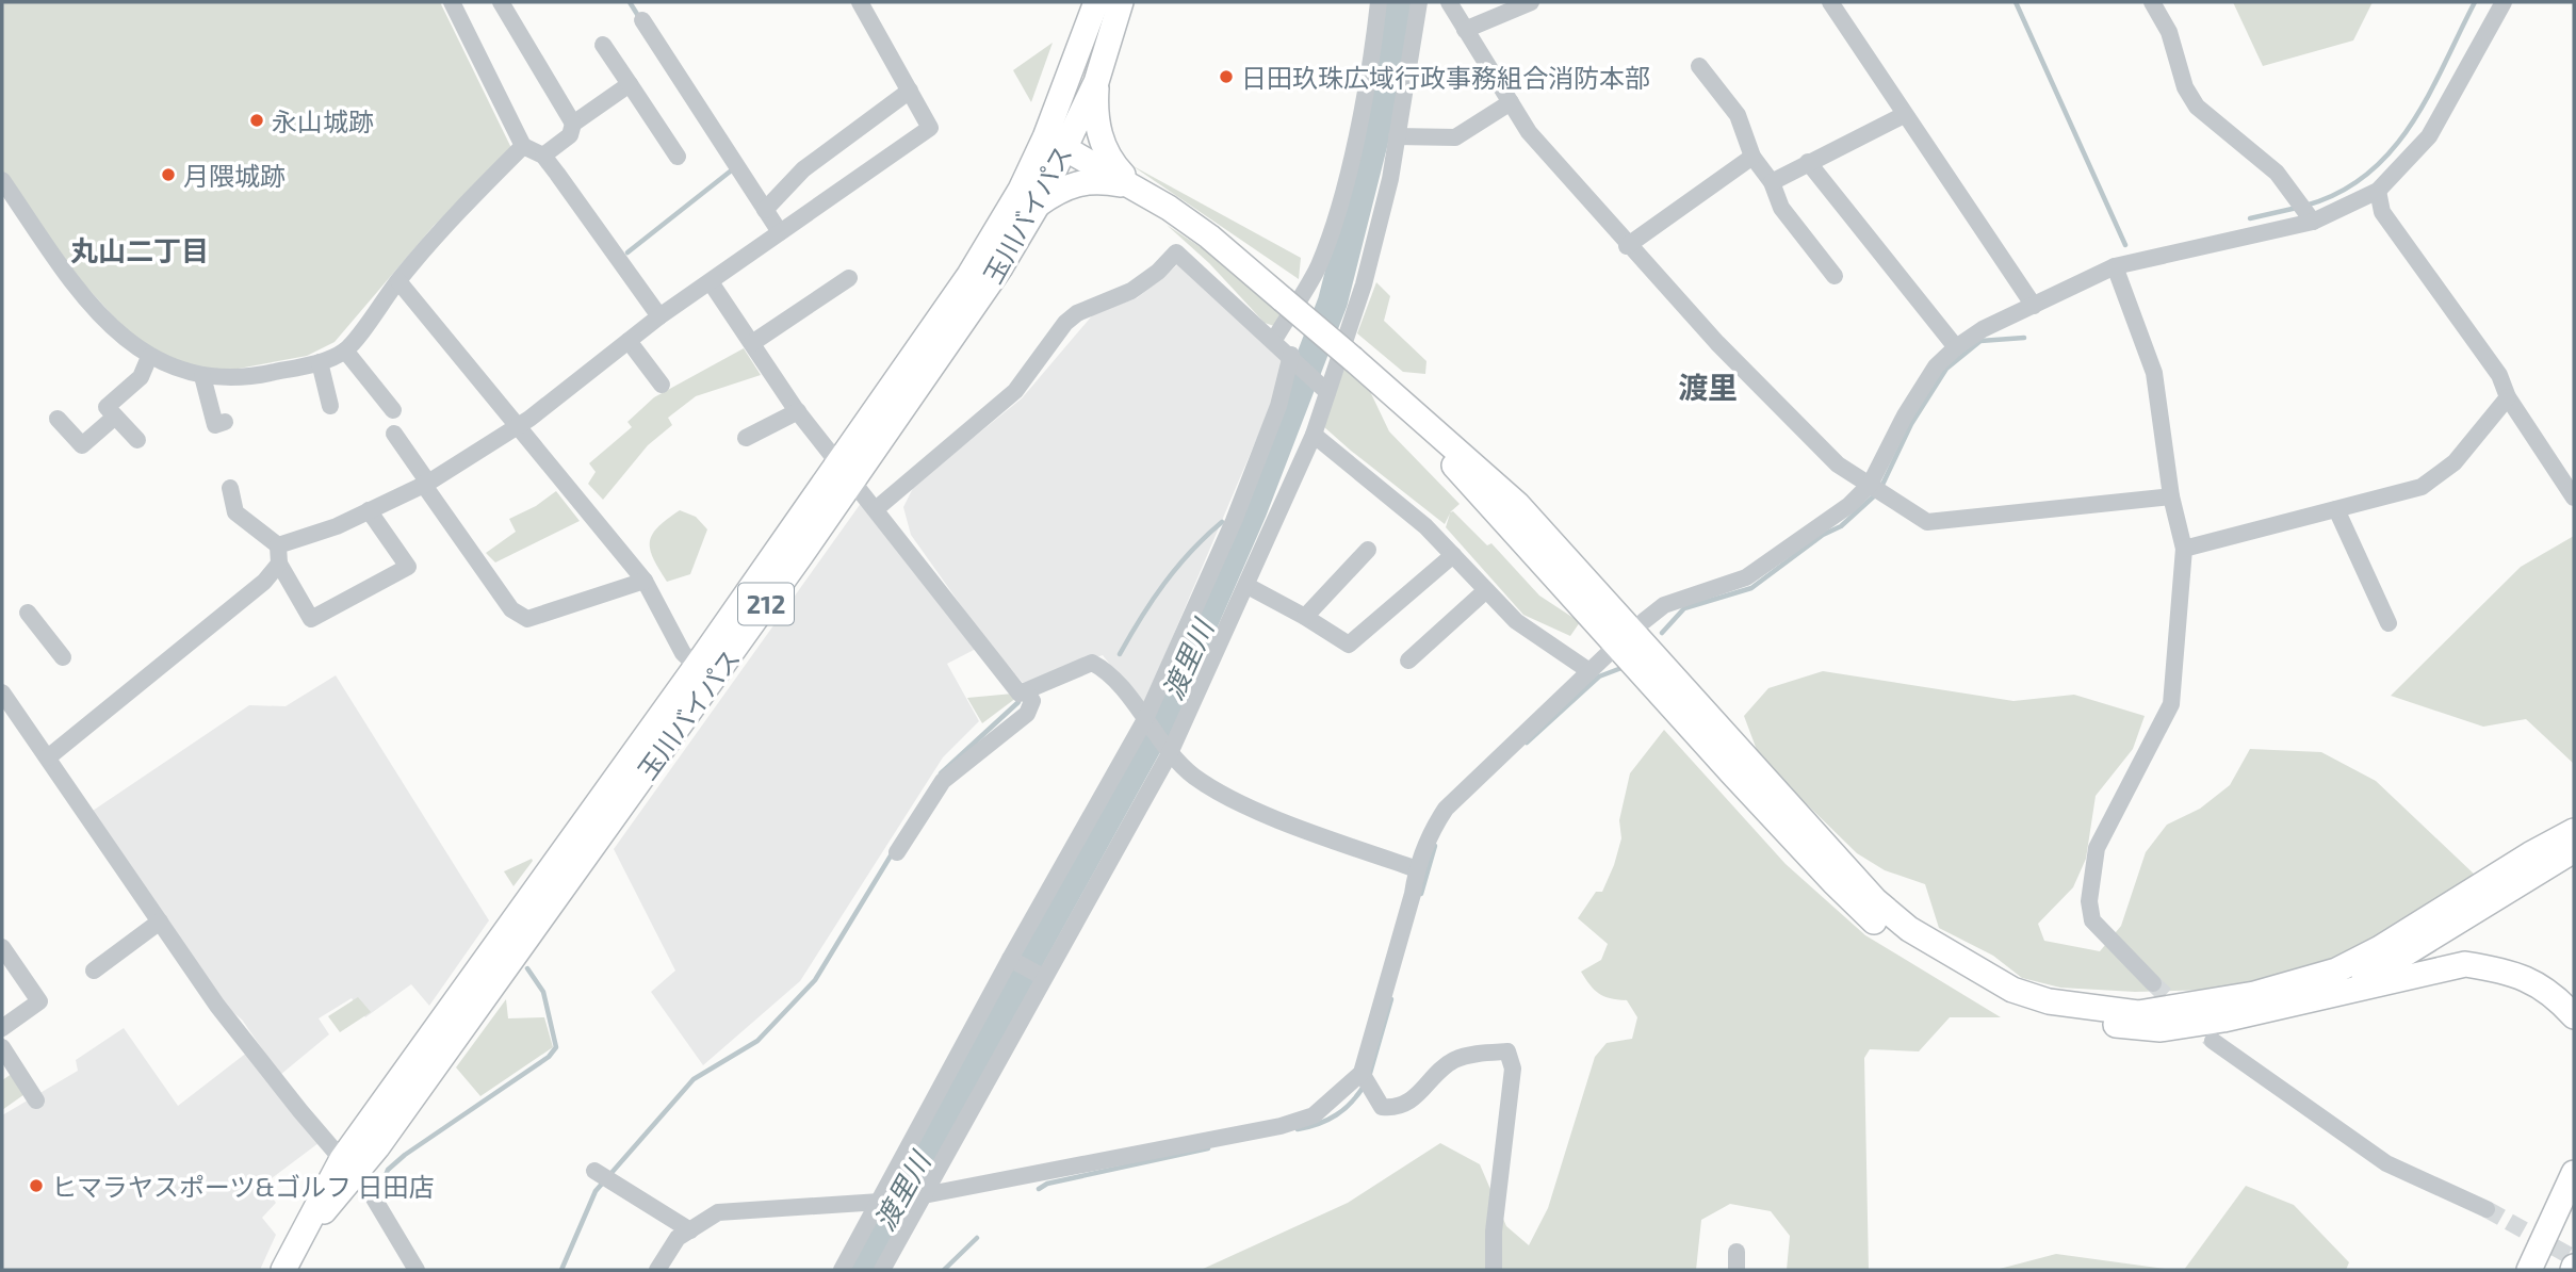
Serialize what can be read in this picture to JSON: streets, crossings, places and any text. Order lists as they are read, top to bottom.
{
  "streets": {
    "highway": ["玉川バイパス", "212"]
  },
  "crossings": [
    ["玉川バイパス", "212"]
  ],
  "districts": ["丸山二丁目", "渡里"],
  "water": ["渡里川"],
  "places": [
    "日田玖珠広域行政事務組合消防本部",
    "永山城跡",
    "月隈城跡",
    "ヒマラヤスポーツ&ゴルフ 日田店"
  ]
}
